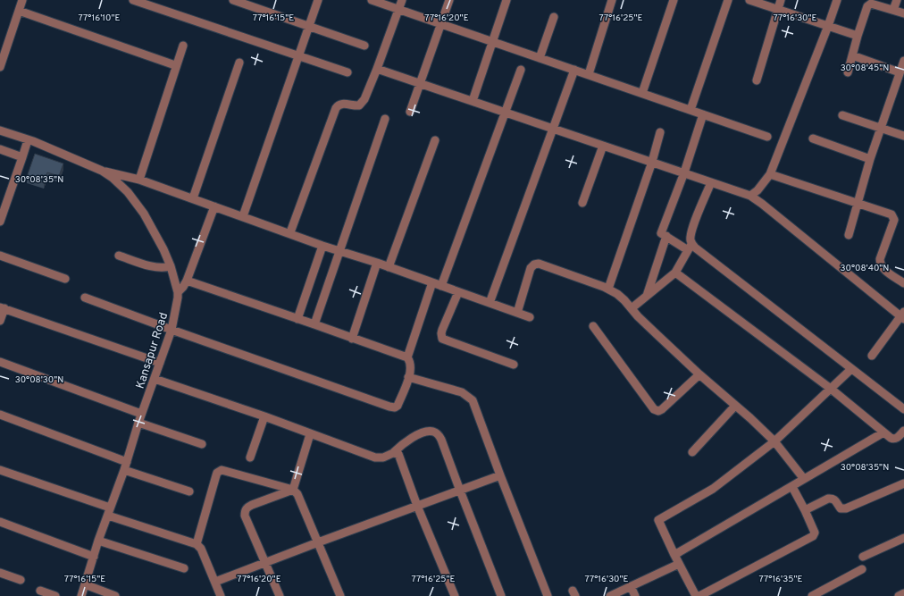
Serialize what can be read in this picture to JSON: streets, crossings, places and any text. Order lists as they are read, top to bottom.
{
  "streets": {
    "street": ["Kansapur Road"]
  },
  "coordinates": [
    "77°16'10\"E",
    "77°16'15\"E",
    "77°16'20\"E",
    "77°16'25\"E",
    "77°16'30\"E",
    "30°08'45\"N",
    "30°08'35\"N",
    "30°08'40\"N",
    "30°08'30\"N",
    "77°16'35\"E"
  ]
}
